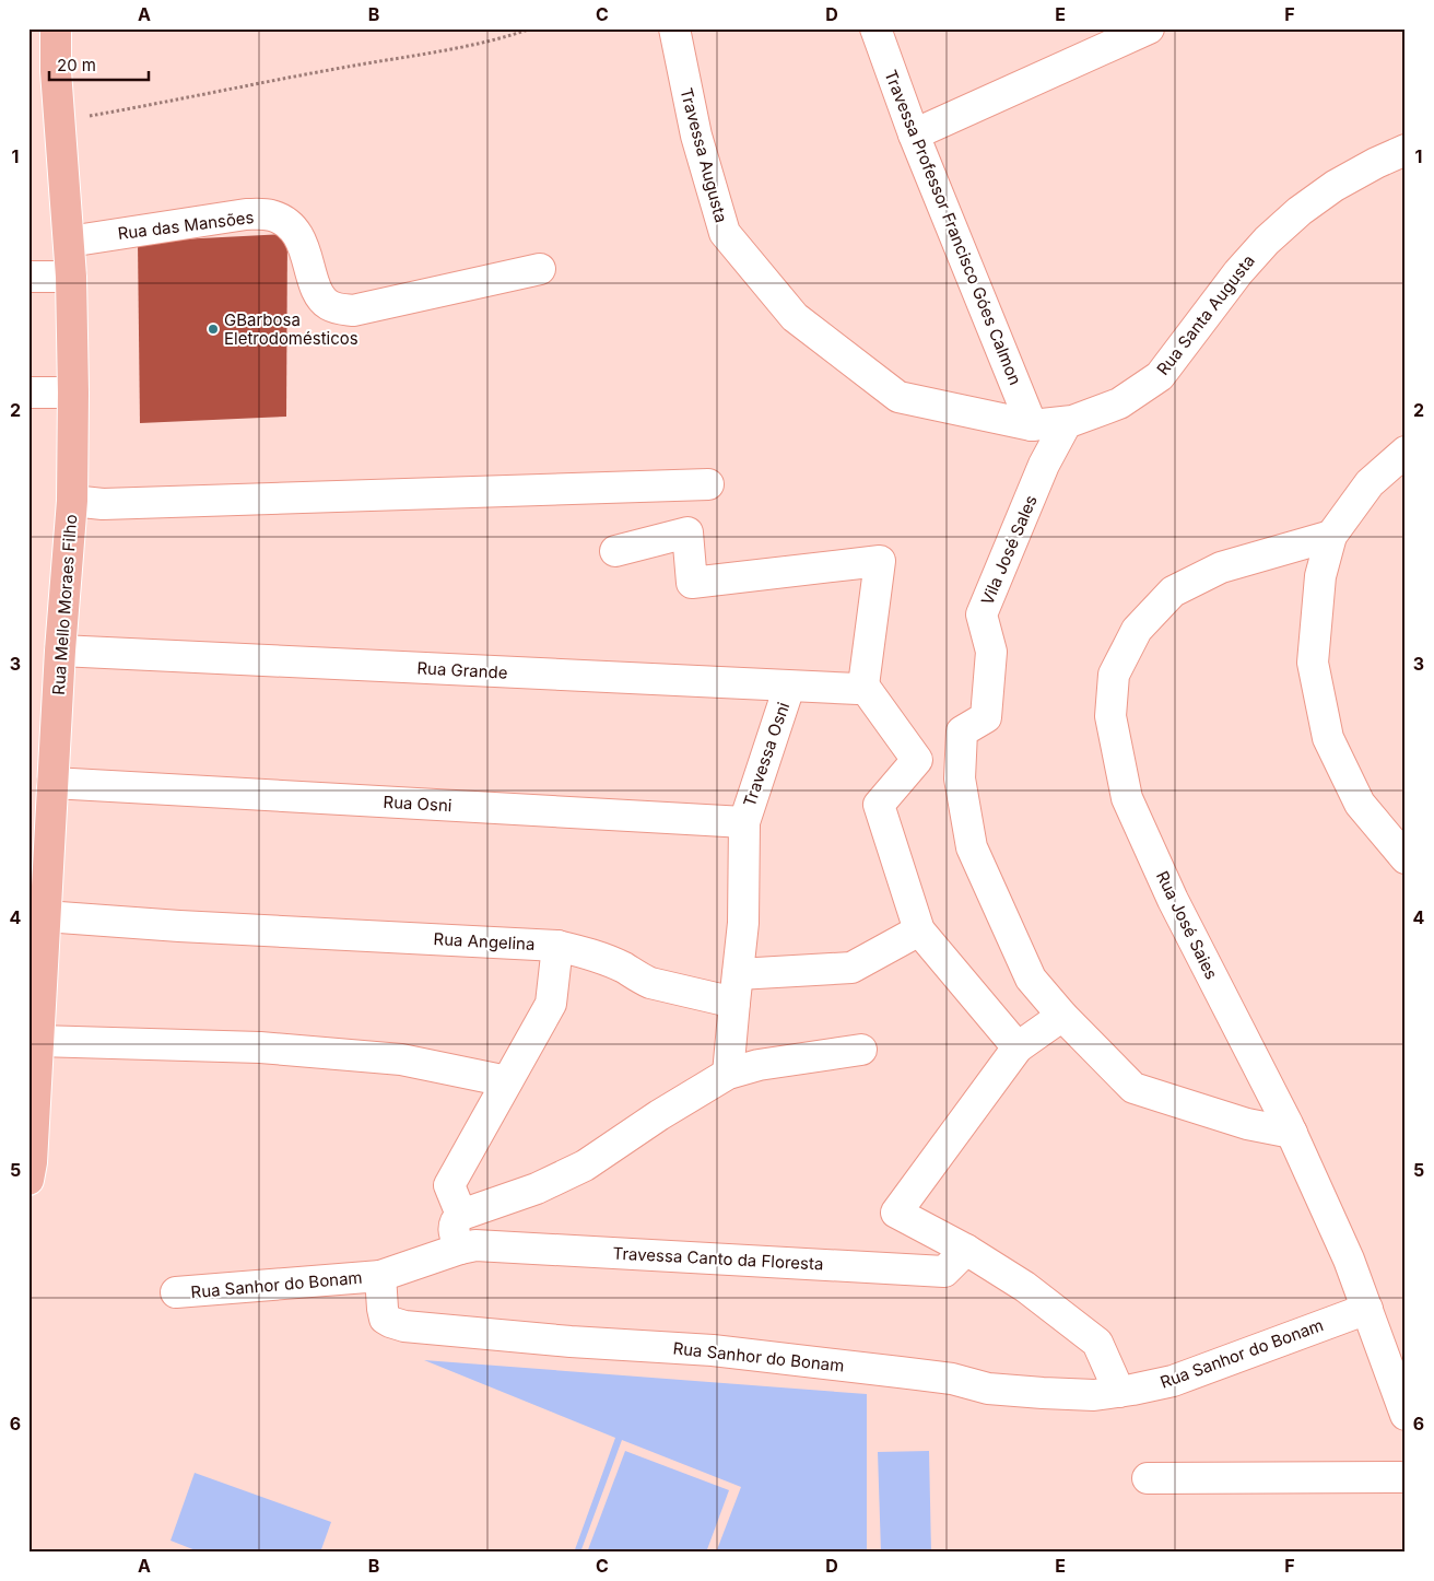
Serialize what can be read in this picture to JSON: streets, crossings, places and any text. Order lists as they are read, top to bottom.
{
  "streets": {
    "main road": ["Rua Mello Moraes Filho"],
    "street": [
      "Travessa Augusta",
      "Rua das Mansões",
      "Travessa Professor Francisco Góes Calmon",
      "Rua Santa Augusta",
      "Vila José Sales",
      "Rua Grande",
      "Travessa Osni",
      "Rua Osni",
      "Rua José Saies",
      "Rua Angelina",
      "Travessa Canto da Floresta",
      "Rua Sanhor do Bonam"
    ]
  },
  "crossings": [
    ["Travessa Augusta", "Travessa Professor Francisco Góes Calmon"],
    ["Travessa Augusta", "Rua Santa Augusta"],
    ["Rua das Mansões", "Rua Mello Moraes Filho"],
    ["Travessa Professor Francisco Góes Calmon", "Rua Santa Augusta"],
    ["Rua Santa Augusta", "Vila José Sales"],
    ["Rua Mello Moraes Filho", "Rua Grande"],
    ["Rua Mello Moraes Filho", "Rua Osni"],
    ["Rua Mello Moraes Filho", "Rua Angelina"],
    ["Rua Grande", "Travessa Osni"],
    ["Travessa Osni", "Rua Osni"],
    ["Rua José Saies", "Rua Sanhor do Bonam"],
    ["Travessa Canto da Floresta", "Rua Sanhor do Bonam"]
  ],
  "places": ["GBarbosa Eletrodomésticos"],
  "scale_bar": "20 m",
  "grid": {
    "columns": [
      "A",
      "B",
      "C",
      "D",
      "E",
      "F"
    ],
    "rows": [
      "1",
      "2",
      "3",
      "4",
      "5",
      "6"
    ]
  }
}
